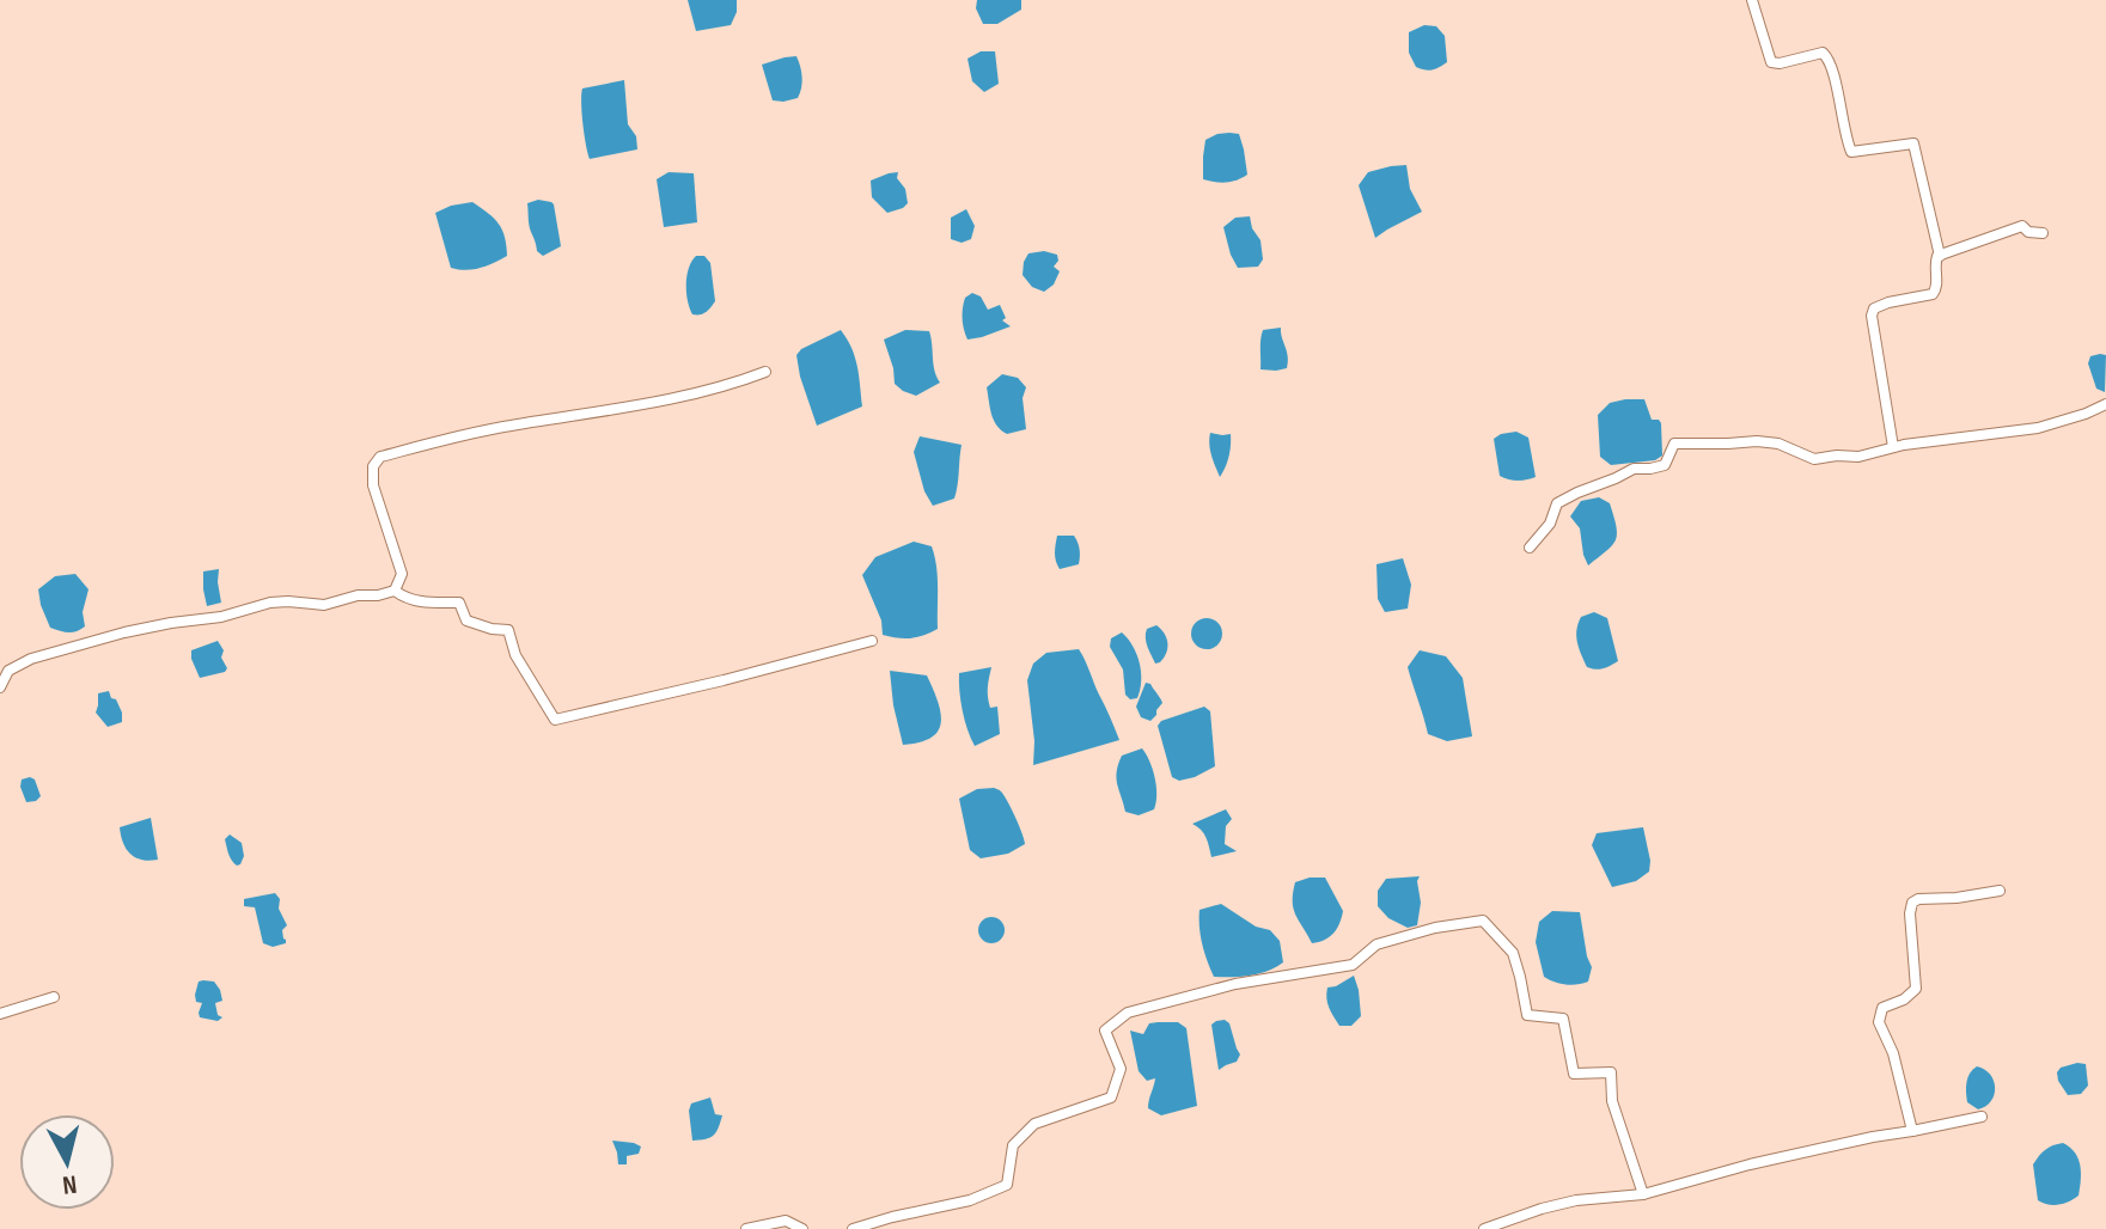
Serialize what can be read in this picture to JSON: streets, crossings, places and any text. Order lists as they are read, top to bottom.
{
  "north": "bottom"
}
